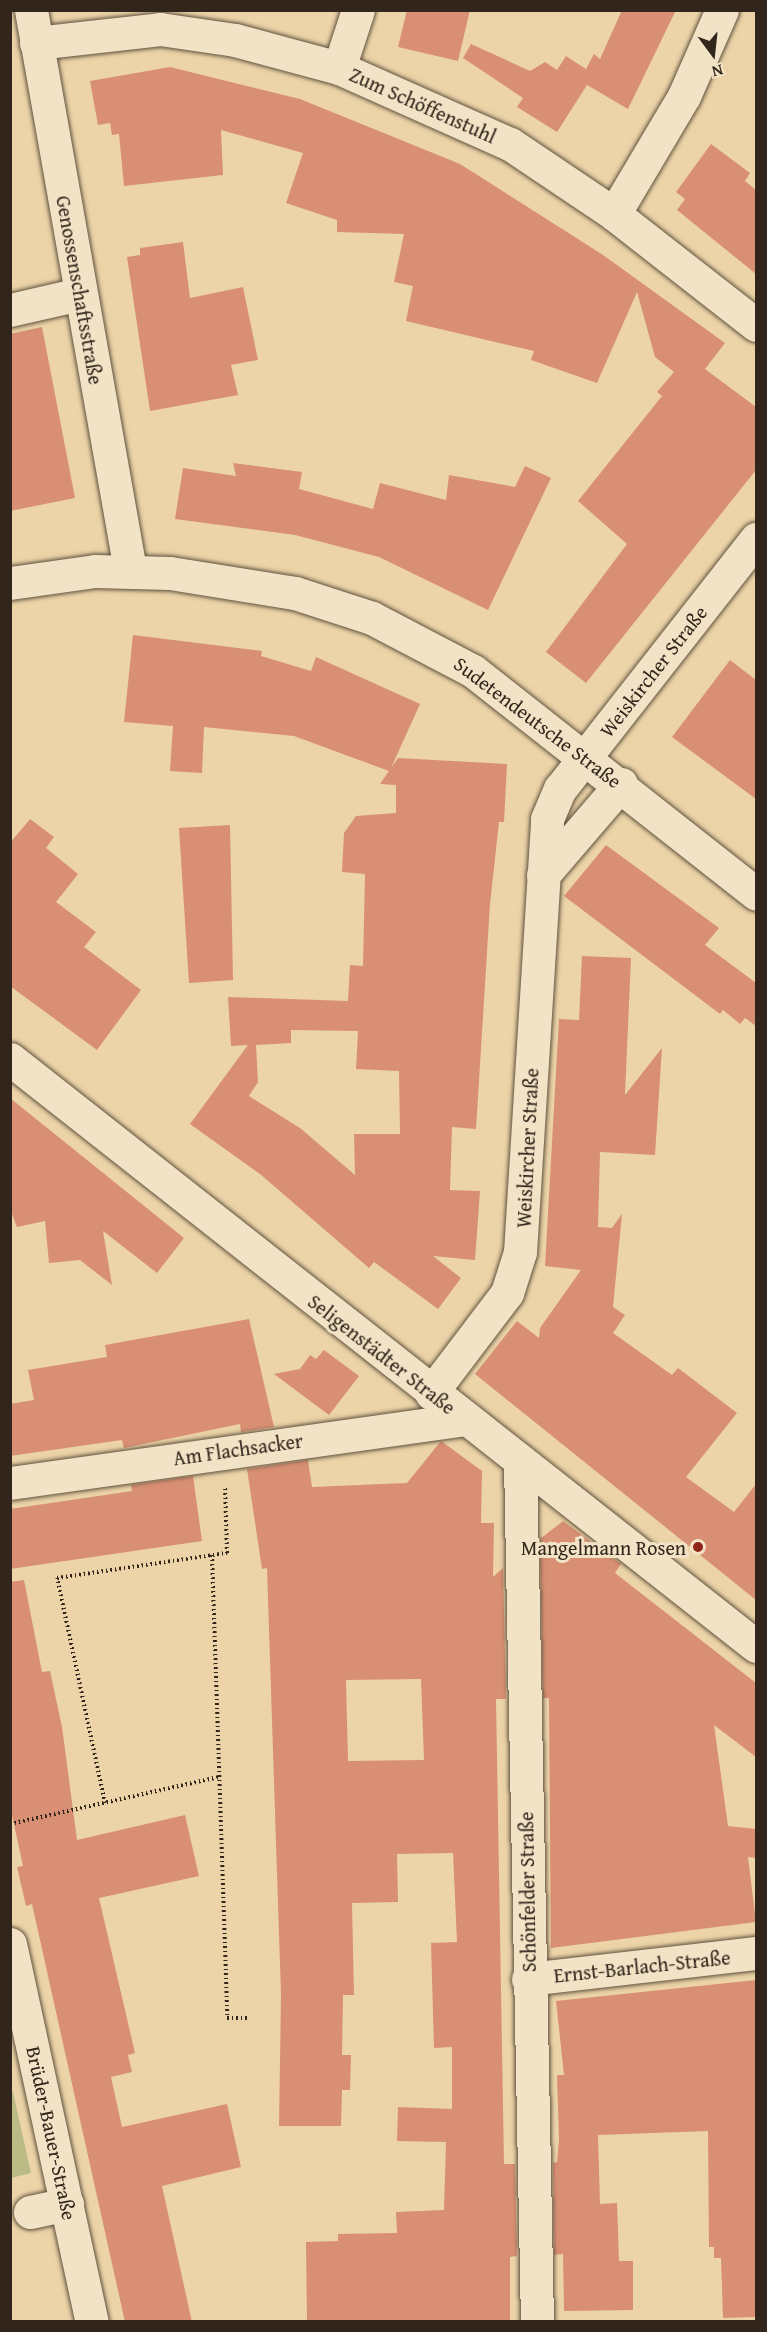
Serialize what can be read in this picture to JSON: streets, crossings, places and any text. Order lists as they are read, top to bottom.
{
  "streets": {
    "street": [
      "Zum Schöffenstuhl",
      "Genossenschaftsstraße",
      "Weiskircher Straße",
      "Sudetendeutsche Straße",
      "Seligenstädter Straße",
      "Am Flachsacker",
      "Schönfelder Straße",
      "Ernst-Barlach-Straße",
      "Brüder-Bauer-Straße"
    ]
  },
  "crossings": [
    ["Zum Schöffenstuhl", "Genossenschaftsstraße"],
    ["Genossenschaftsstraße", "Sudetendeutsche Straße"],
    ["Weiskircher Straße", "Sudetendeutsche Straße"],
    ["Weiskircher Straße", "Seligenstädter Straße"],
    ["Seligenstädter Straße", "Am Flachsacker"],
    ["Seligenstädter Straße", "Schönfelder Straße"],
    ["Schönfelder Straße", "Ernst-Barlach-Straße"]
  ],
  "places": ["Mangelmann Rosen"],
  "north": "bottom"
}
